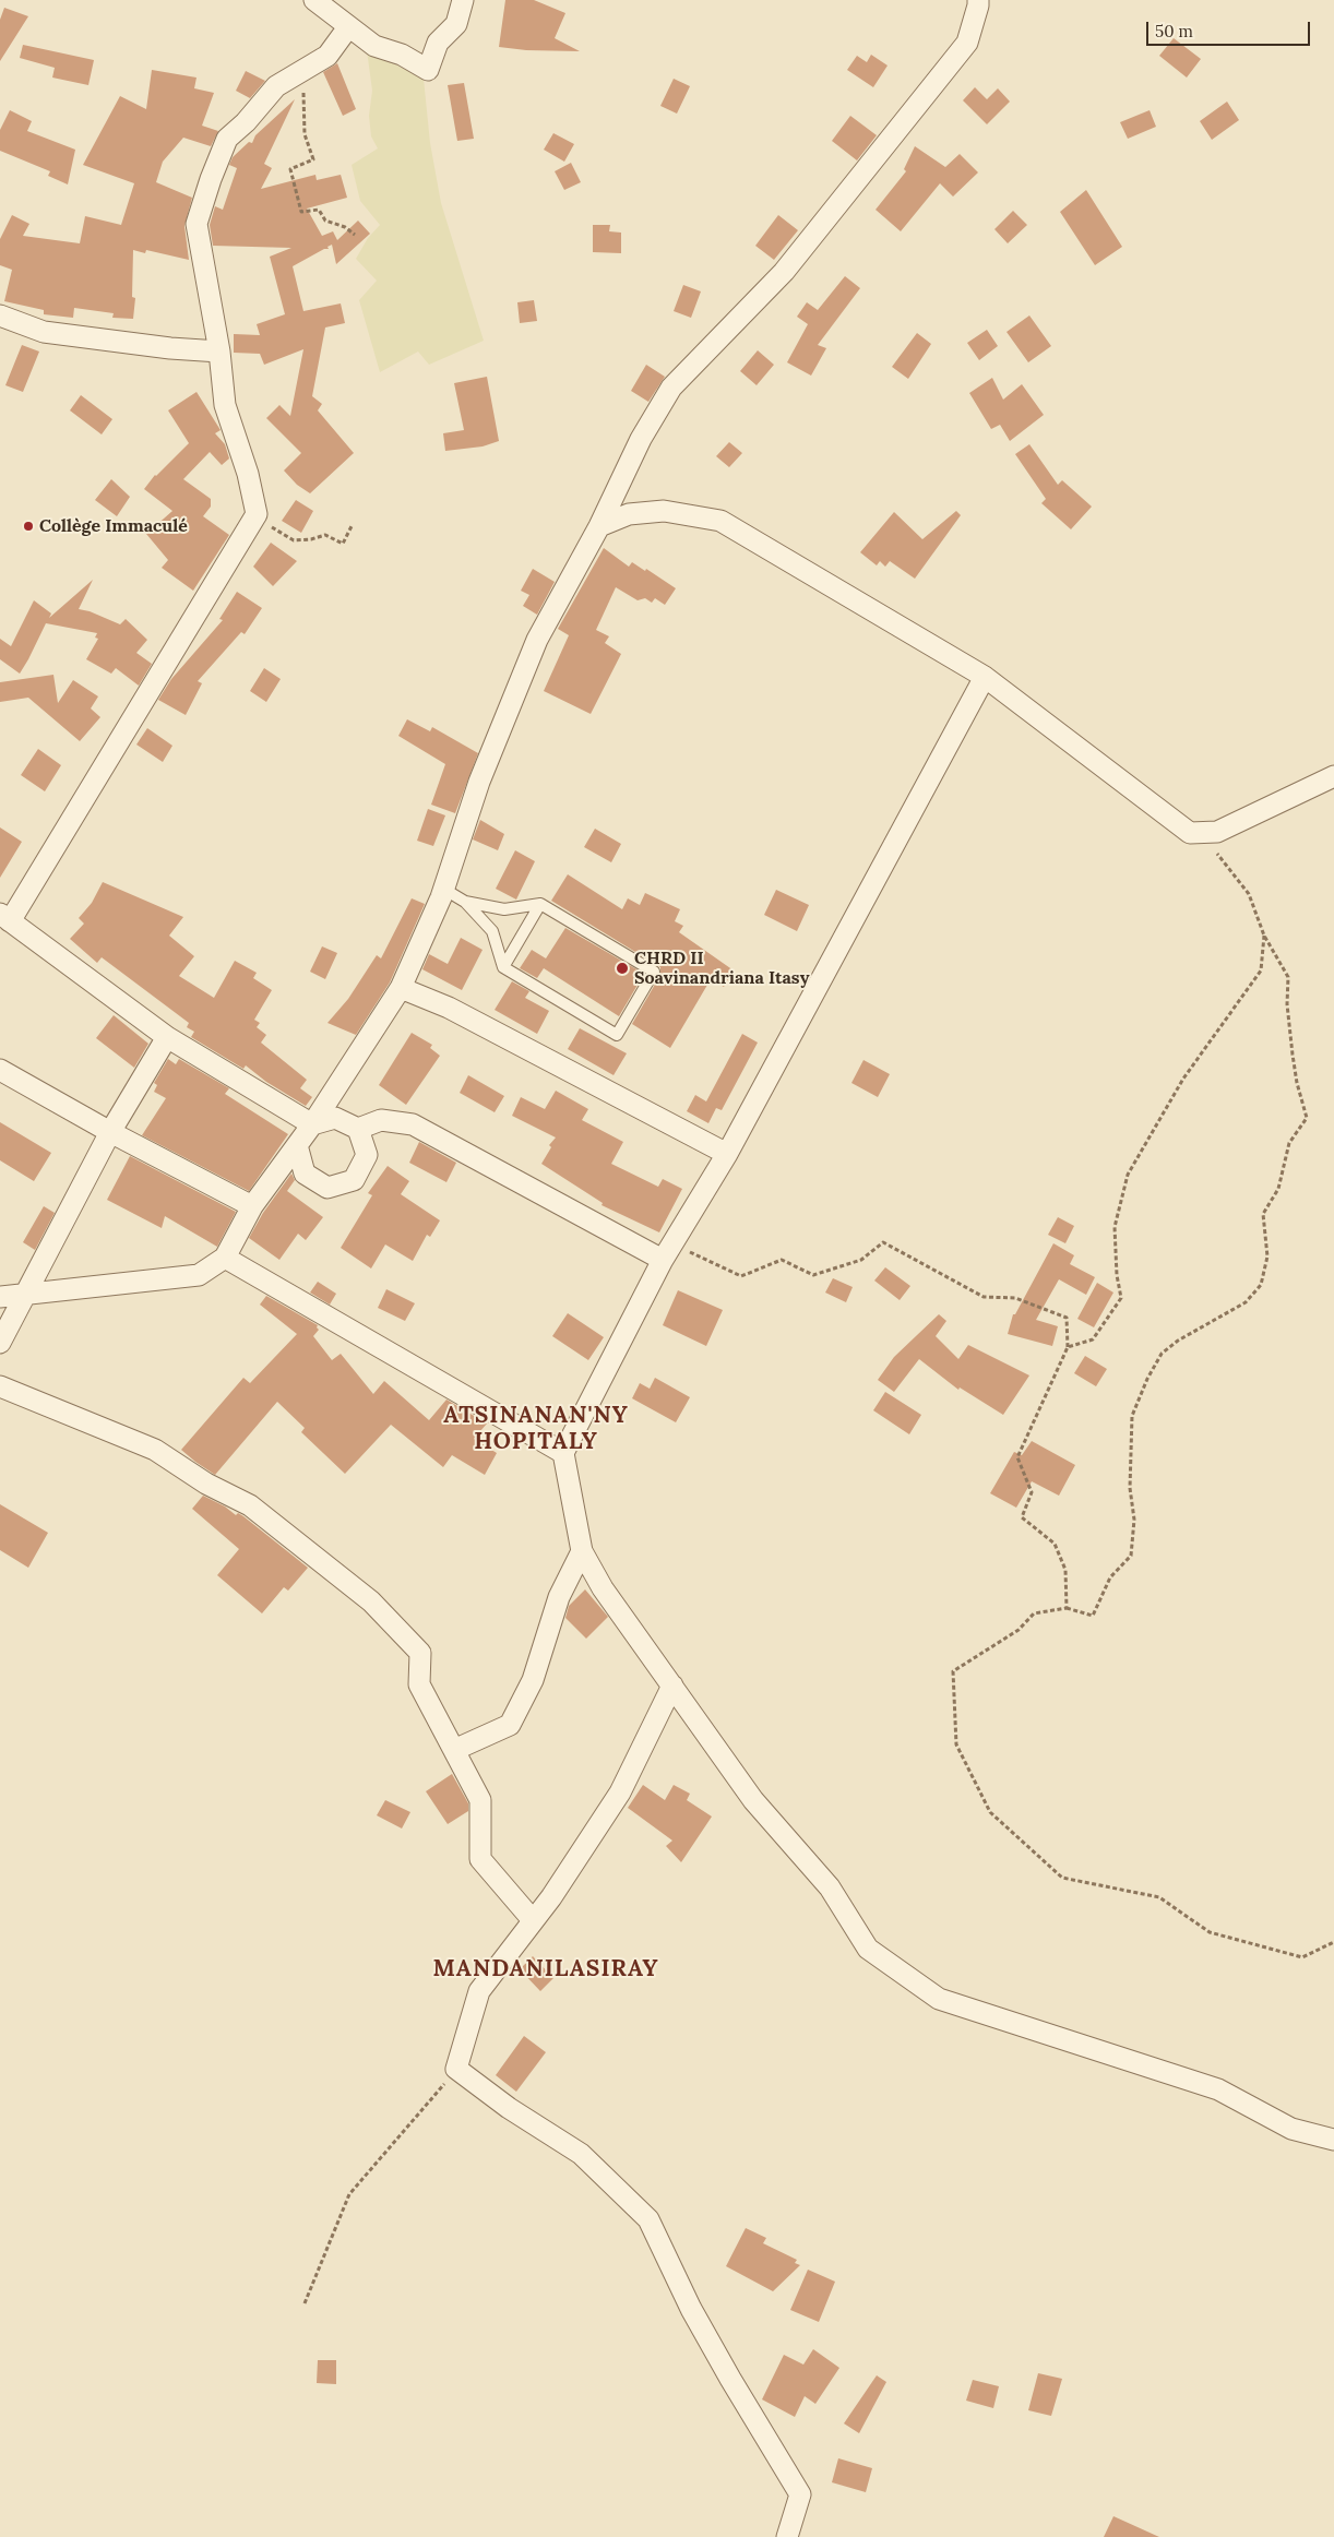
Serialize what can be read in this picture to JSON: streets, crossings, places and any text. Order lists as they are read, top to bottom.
{
  "districts": ["ATSINANAN'NY HOPITALY", "MANDANILASIRAY"],
  "places": ["Collège Immaculé", "CHRD II Soavinandriana Itasy"],
  "scale_bar": "50 m"
}
